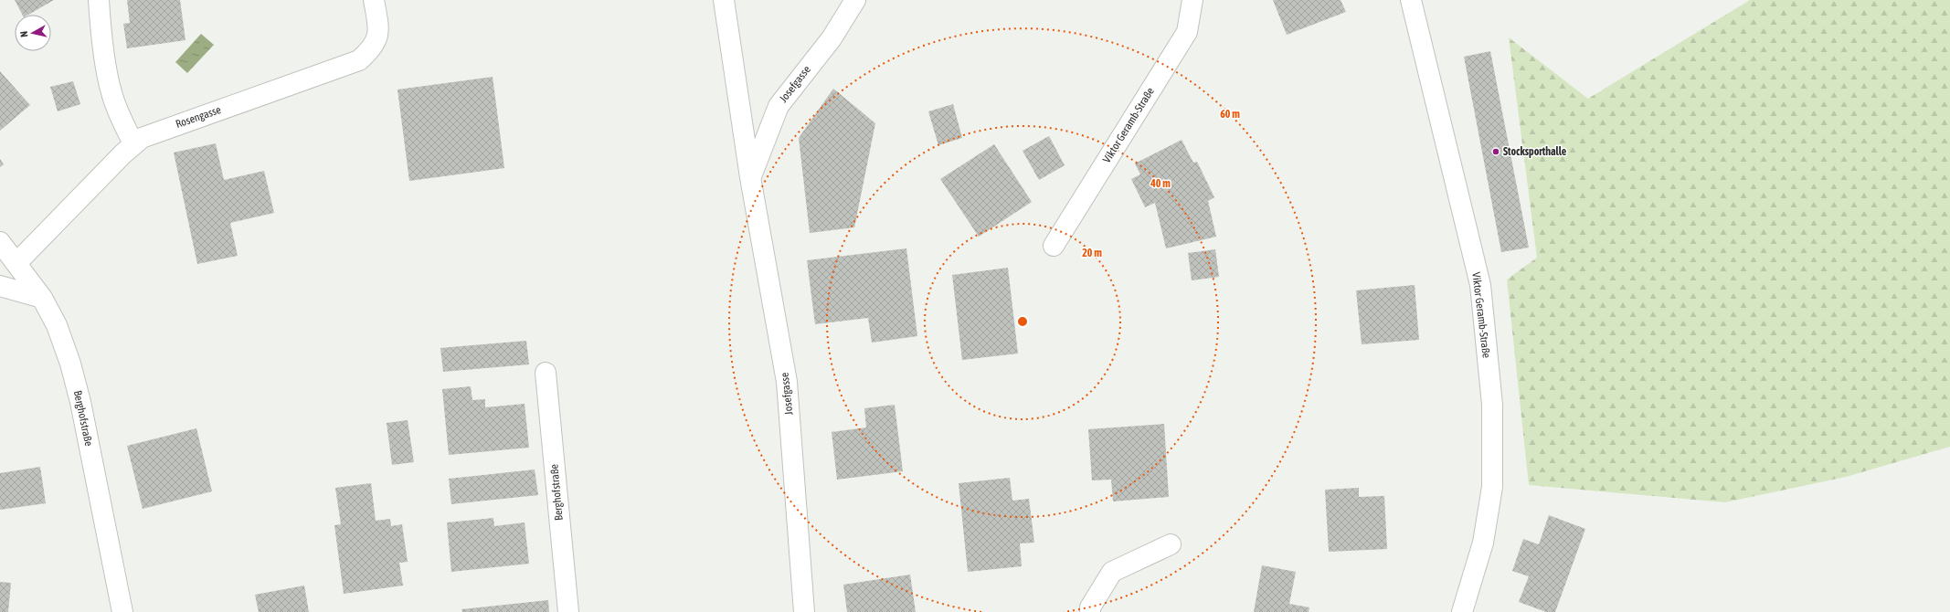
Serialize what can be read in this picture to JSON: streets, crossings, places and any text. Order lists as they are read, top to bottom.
{
  "streets": {
    "street": [
      "Josefgasse",
      "Rosengasse",
      "Viktor Geramb-Straße",
      "Berghofstraße"
    ]
  },
  "crossings": [
    ["Rosengasse", "Berghofstraße"]
  ],
  "places": ["Stocksporthalle"],
  "north": "left",
  "rings": ["60 m", "40 m", "20 m"]
}
